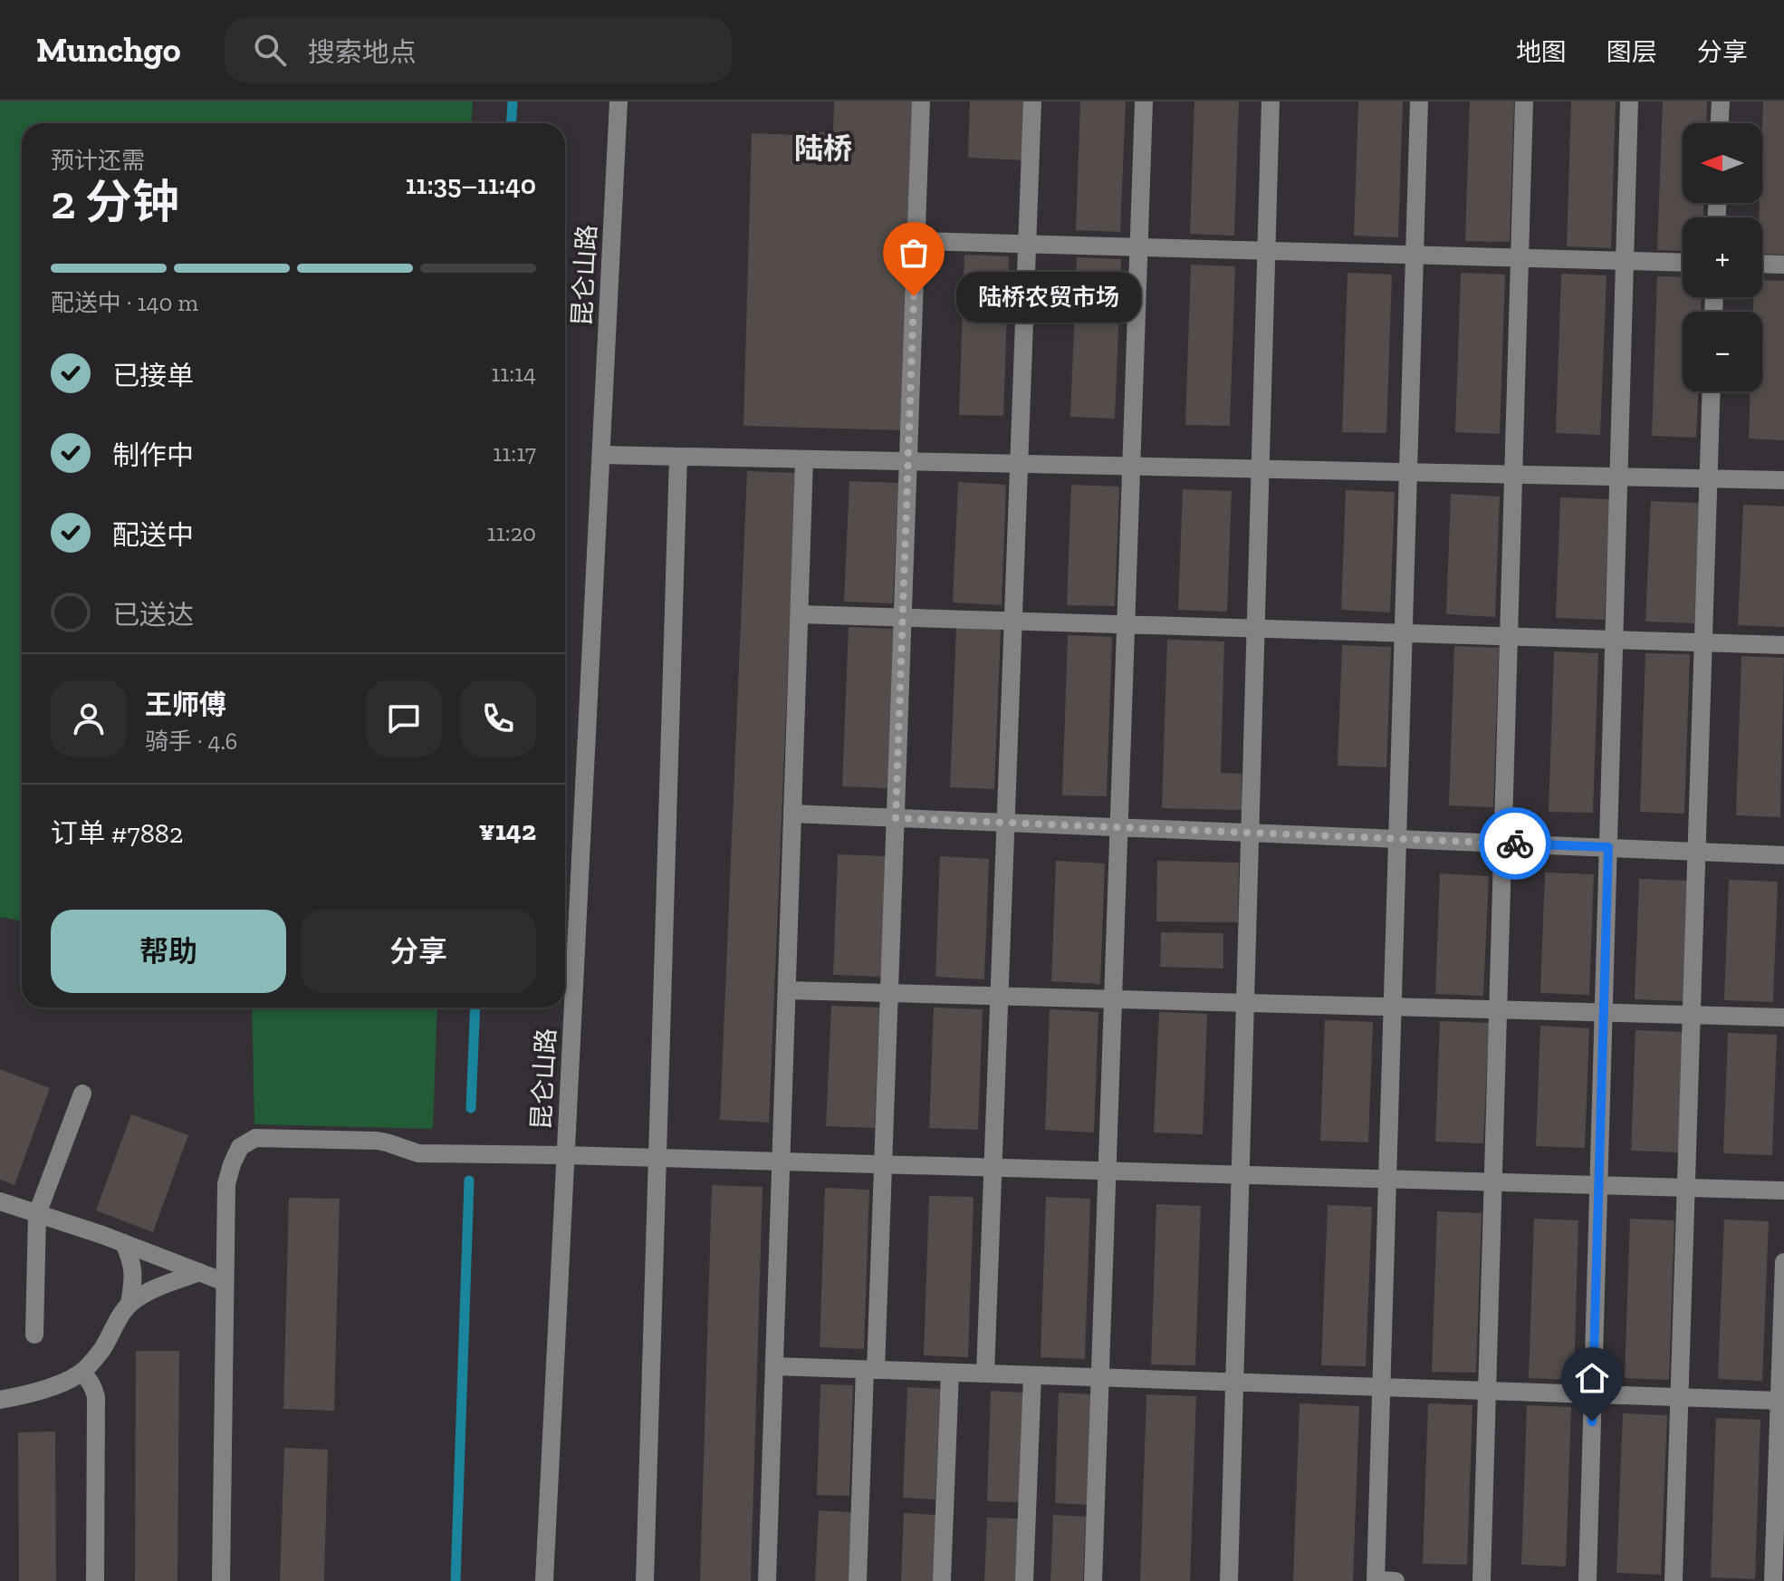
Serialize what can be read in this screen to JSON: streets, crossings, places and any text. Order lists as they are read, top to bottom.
{
  "streets": {
    "street": ["昆仑山路"]
  },
  "districts": ["陆桥"],
  "places": ["陆桥农贸市场"],
  "north": "left",
  "page": {
    "header": "Munchgo",
    "search": "搜索地点",
    "nav": ["地图", "图层", "分享"],
    "map_buttons": ["+", "−"],
    "heading": ["2 分钟", "预计还需", "11:35–11:40"],
    "panel": [
      "王师傅",
      "骑手 · 4.6",
      "订单 #7882",
      "¥142"
    ],
    "bar": "配送中 · 140 m",
    "bubble": "陆桥农贸市场",
    "list": [
      ["已接单", "11:14"],
      ["制作中", "11:17"],
      ["配送中", "11:20"],
      "已送达"
    ],
    "buttons": ["帮助", "分享"]
  }
}
